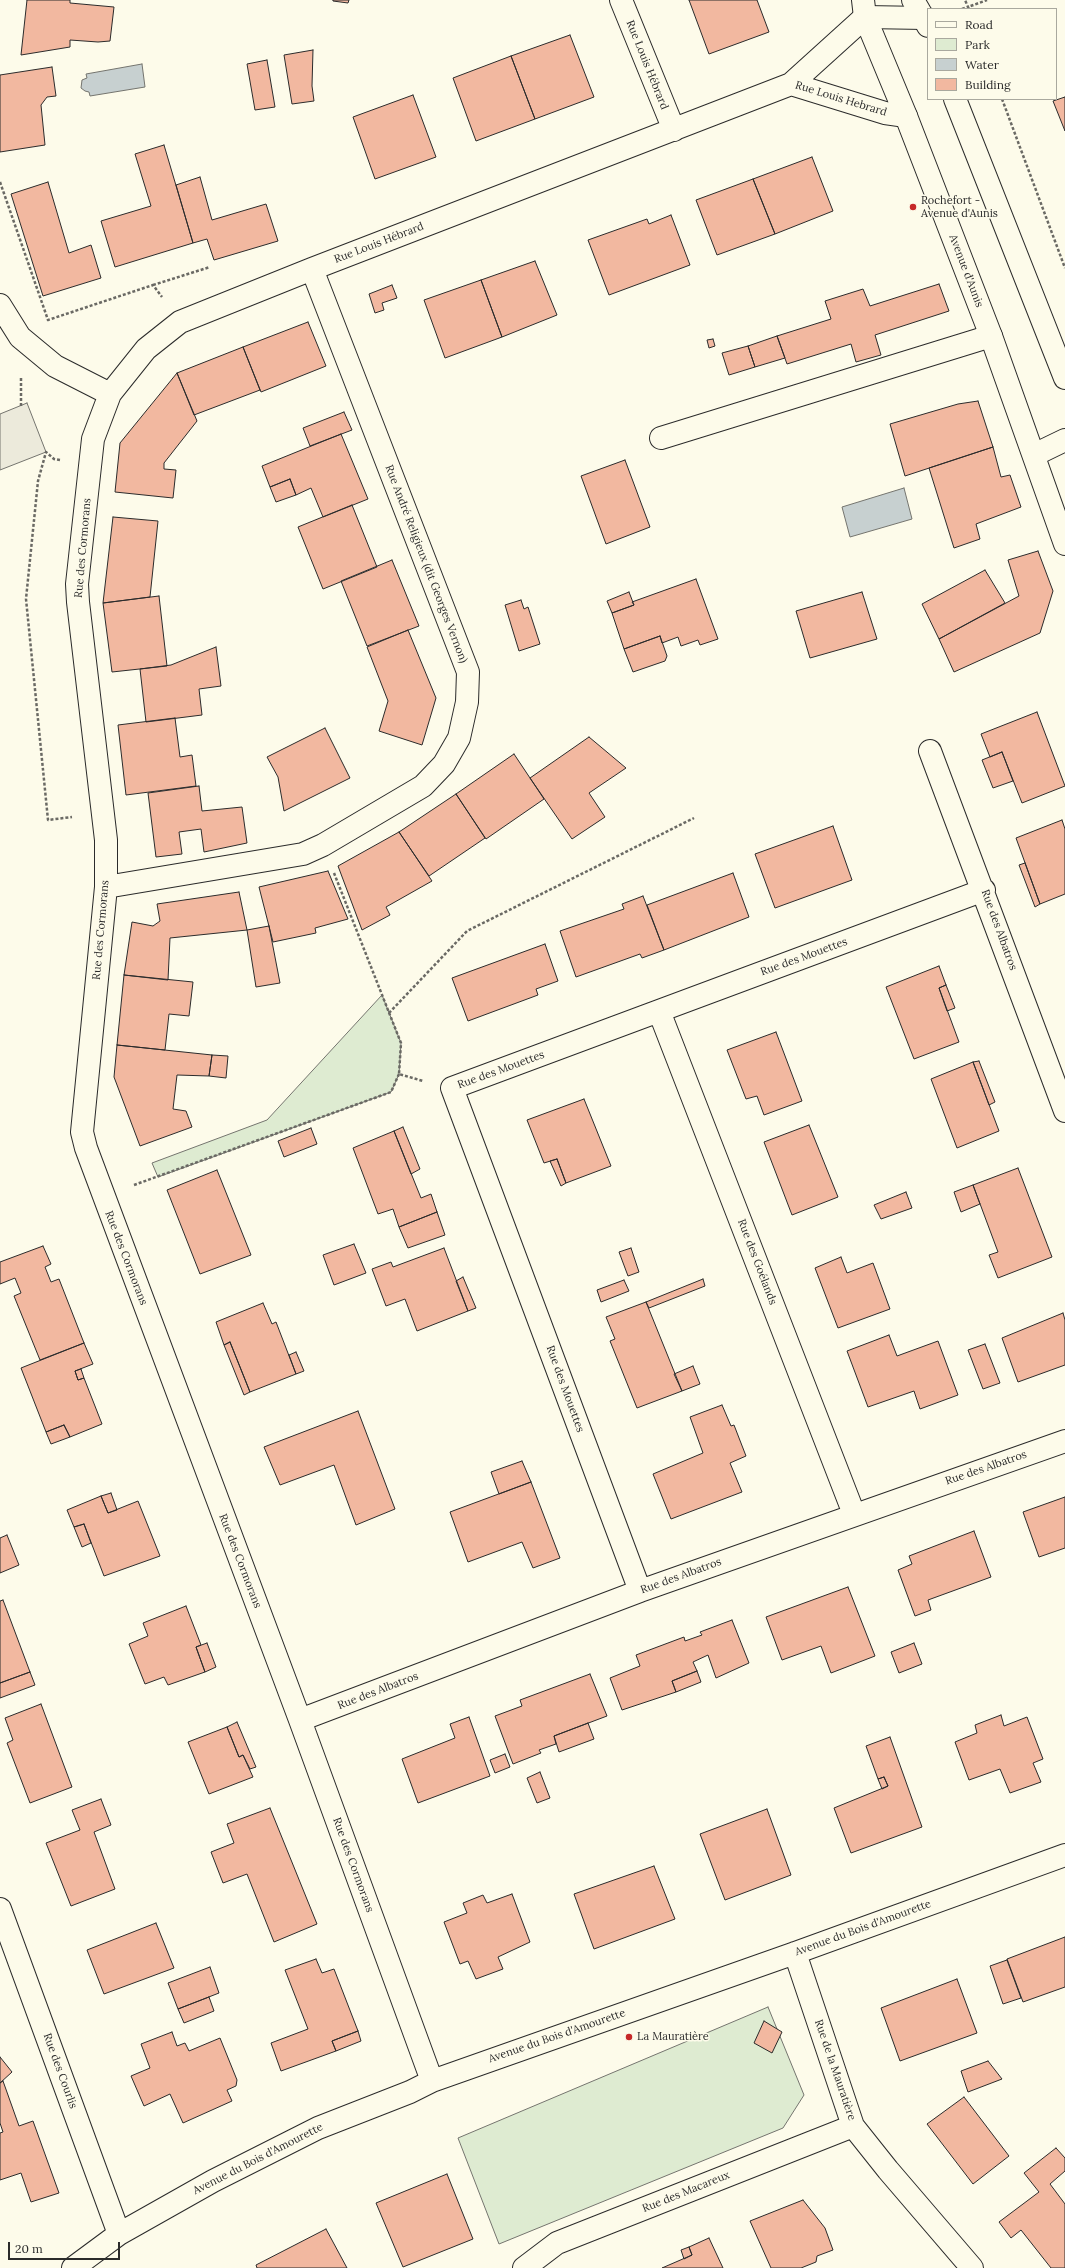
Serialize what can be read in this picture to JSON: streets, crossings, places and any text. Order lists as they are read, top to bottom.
{
  "streets": {
    "street": [
      "Rue Louis Hébrard",
      "Rue Louis Hebrard",
      "Avenue d'Aunis",
      "Rue des Cormorans",
      "Rue André Religieux (dit Georges Vernon)",
      "Rue des Albatros",
      "Rue des Mouettes",
      "Rue des Goélands",
      "Avenue du Bois d'Amourette",
      "Rue de la Mauratière",
      "Rue des Courlis",
      "Rue des Macareux"
    ]
  },
  "crossings": [
    ["Rue Louis Hébrard", "Rue Louis Hebrard"],
    ["Rue Louis Hébrard", "Rue des Cormorans"],
    ["Rue Louis Hébrard", "Rue André Religieux (dit Georges Vernon)"],
    ["Rue Louis Hebrard", "Avenue d'Aunis"],
    ["Rue des Cormorans", "Rue André Religieux (dit Georges Vernon)"],
    ["Rue des Cormorans", "Rue des Albatros"],
    ["Rue des Cormorans", "Avenue du Bois d'Amourette"],
    ["Rue des Albatros", "Rue des Mouettes"],
    ["Rue des Albatros", "Rue des Goélands"],
    ["Rue des Mouettes", "Rue des Goélands"],
    ["Avenue du Bois d'Amourette", "Rue de la Mauratière"],
    ["Avenue du Bois d'Amourette", "Rue des Courlis"],
    ["Rue de la Mauratière", "Rue des Macareux"]
  ],
  "places": ["Rochefort - Avenue d'Aunis", "La Mauratière"],
  "legend": [
    "Road",
    "Park",
    "Water",
    "Building"
  ],
  "scale_bar": "20 m"
}
